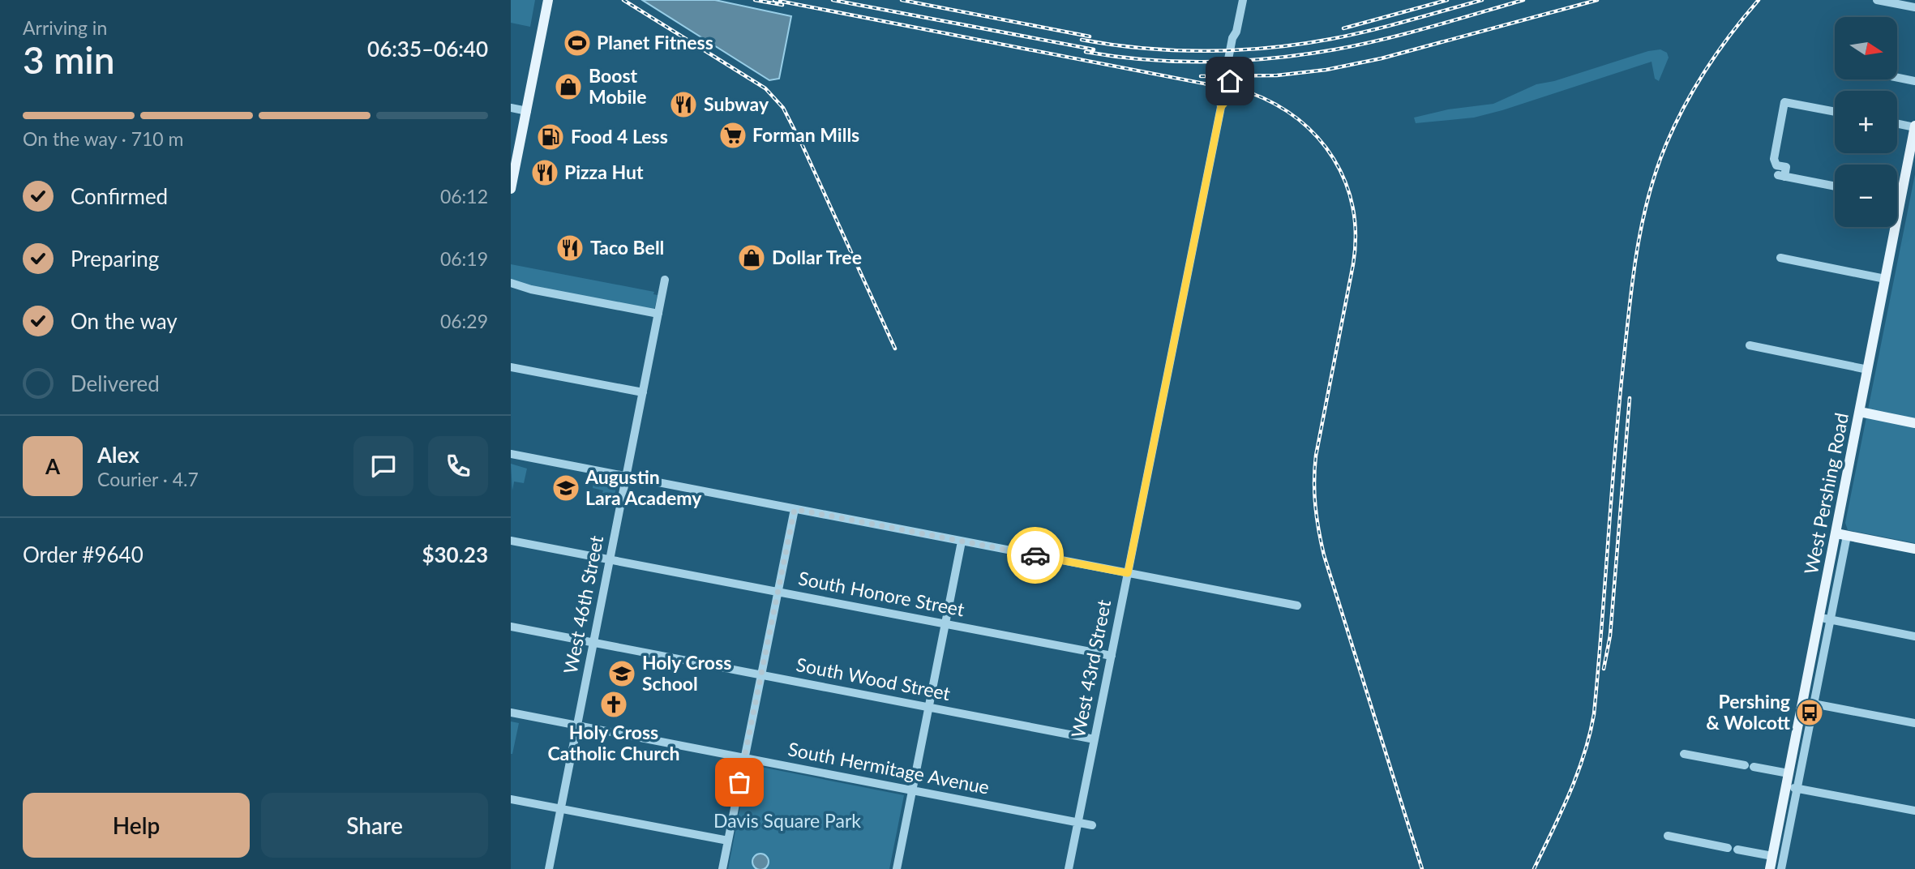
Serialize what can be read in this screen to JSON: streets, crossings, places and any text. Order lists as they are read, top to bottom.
{
  "streets": {
    "main road": ["West Pershing Road"],
    "street": [
      "South Honore Street",
      "West 46th Street",
      "West 43rd Street",
      "South Wood Street",
      "South Hermitage Avenue"
    ]
  },
  "crossings": [
    ["South Honore Street", "West 46th Street"],
    ["South Honore Street", "West 43rd Street"],
    ["West 46th Street", "South Wood Street"],
    ["West 46th Street", "South Hermitage Avenue"],
    ["West 43rd Street", "South Wood Street"],
    ["West 43rd Street", "South Hermitage Avenue"]
  ],
  "parks": ["Davis Square Park"],
  "places": {
    "sports": ["Planet Fitness"],
    "shop": ["Boost Mobile", "Dollar Tree"],
    "restaurant": ["Subway", "Pizza Hut", "Taco Bell"],
    "supermarket": ["Forman Mills"],
    "fuel station": ["Food 4 Less"],
    "school or university": ["Augustin Lara Academy", "Holy Cross School"],
    "church": ["Holy Cross Catholic Church"],
    "bus stop": ["Pershing & Wolcott"]
  },
  "north": "right",
  "page": {
    "heading": ["3 min", "Arriving in", "06:35–06:40"],
    "panel": [
      "Alex",
      "Courier · 4.7",
      "Order #9640",
      "$30.23"
    ],
    "map_buttons": ["+", "−"],
    "bar": "On the way · 710 m",
    "list": [
      ["Confirmed", "06:12"],
      ["Preparing", "06:19"],
      ["On the way", "06:29"],
      "Delivered"
    ],
    "round": "A",
    "buttons": ["Help", "Share"]
  }
}
